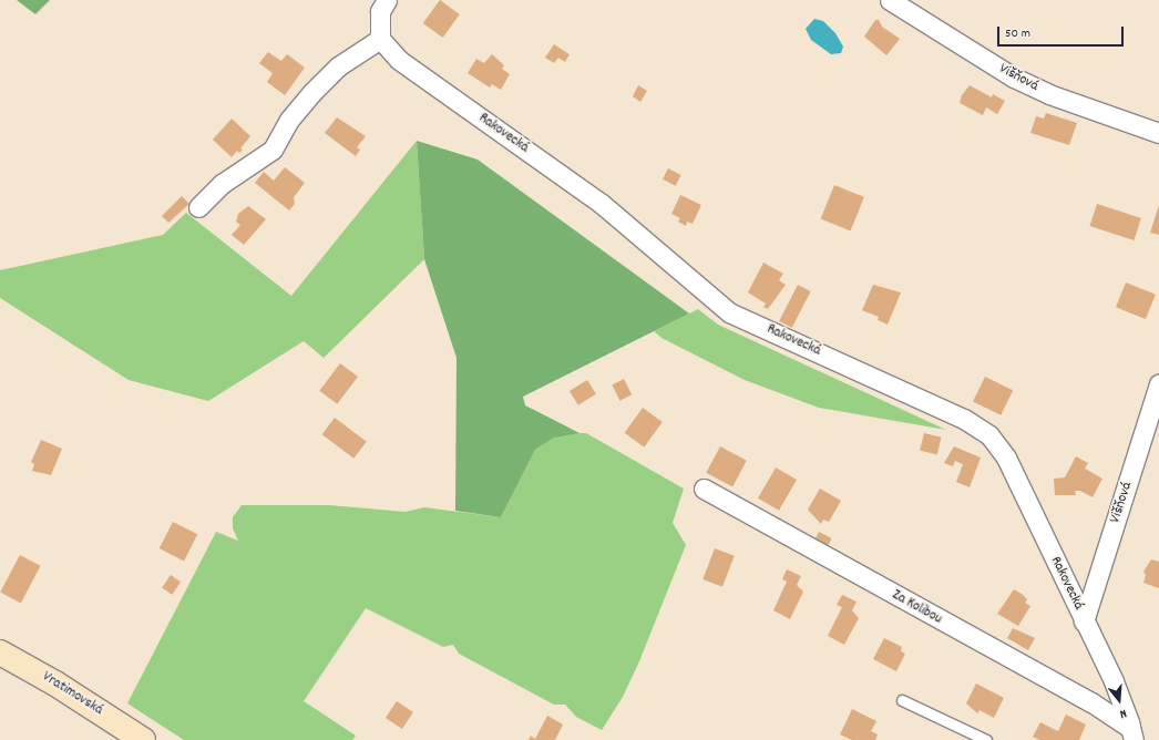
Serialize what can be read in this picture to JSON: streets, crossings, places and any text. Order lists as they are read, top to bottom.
{
  "streets": {
    "main road": ["Vratimovská"],
    "street": ["Višňová", "Rakovecká", "Za Kolibou"]
  },
  "crossings": [
    ["Višňová", "Rakovecká"],
    ["Rakovecká", "Za Kolibou"]
  ],
  "scale_bar": "50 m",
  "north": "bottom"
}
